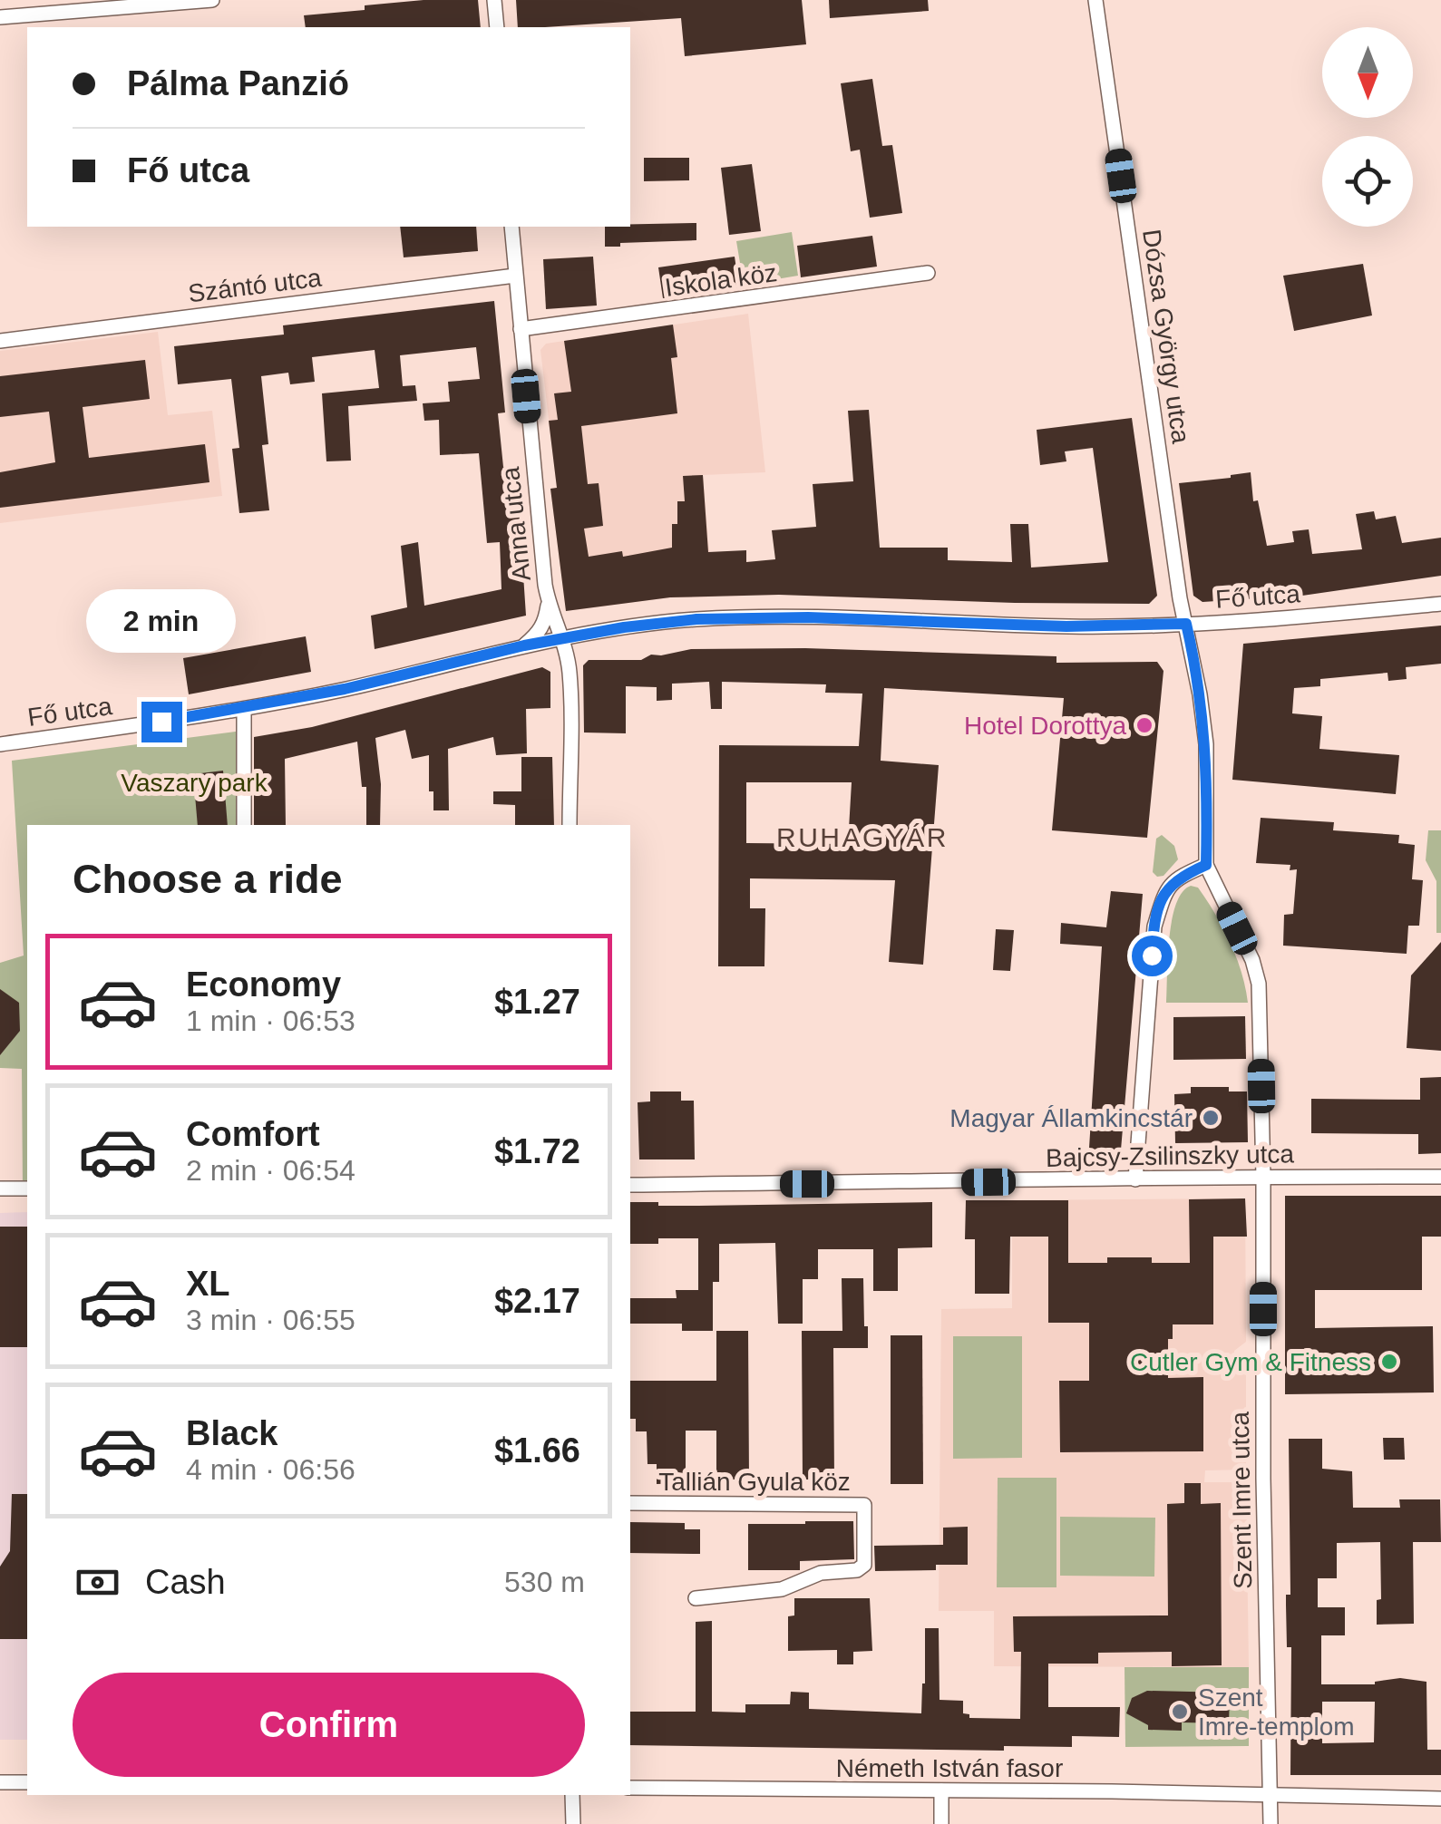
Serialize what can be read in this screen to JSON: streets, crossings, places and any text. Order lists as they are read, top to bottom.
{
  "streets": {
    "street": [
      "Iskola köz",
      "Szántó utca",
      "Dózsa György utca",
      "Anna utca",
      "Fő utca",
      "Bajcsy-Zsilinszky utca",
      "Tallián Gyula köz",
      "Szent Imre utca",
      "Németh István fasor"
    ]
  },
  "crossings": [
    ["Iskola köz", "Anna utca"],
    ["Szántó utca", "Anna utca"],
    ["Dózsa György utca", "Fő utca"],
    ["Dózsa György utca", "Szent Imre utca"],
    ["Anna utca", "Fő utca"],
    ["Bajcsy-Zsilinszky utca", "Szent Imre utca"],
    ["Szent Imre utca", "Németh István fasor"]
  ],
  "districts": ["RUHAGYÁR"],
  "parks": ["Vaszary park"],
  "places": [
    "Hotel Dorottya",
    "Magyar Államkincstár",
    "Cutler Gym & Fitness",
    "Szent Imre-templom"
  ],
  "north": "bottom",
  "page": {
    "banner": ["Pálma Panzió", "Fő utca"],
    "bubble": "2 min",
    "heading": "Choose a ride",
    "list": [
      {
        "name": "Economy",
        "note": "1 min · 06:53",
        "value": "$1.27"
      },
      {
        "name": "Comfort",
        "note": "2 min · 06:54",
        "value": "$1.72"
      },
      {
        "name": "XL",
        "note": "3 min · 06:55",
        "value": "$2.17"
      },
      {
        "name": "Black",
        "note": "4 min · 06:56",
        "value": "$1.66"
      }
    ],
    "pay": ["Cash", "530 m"],
    "buttons": "Confirm"
  }
}
